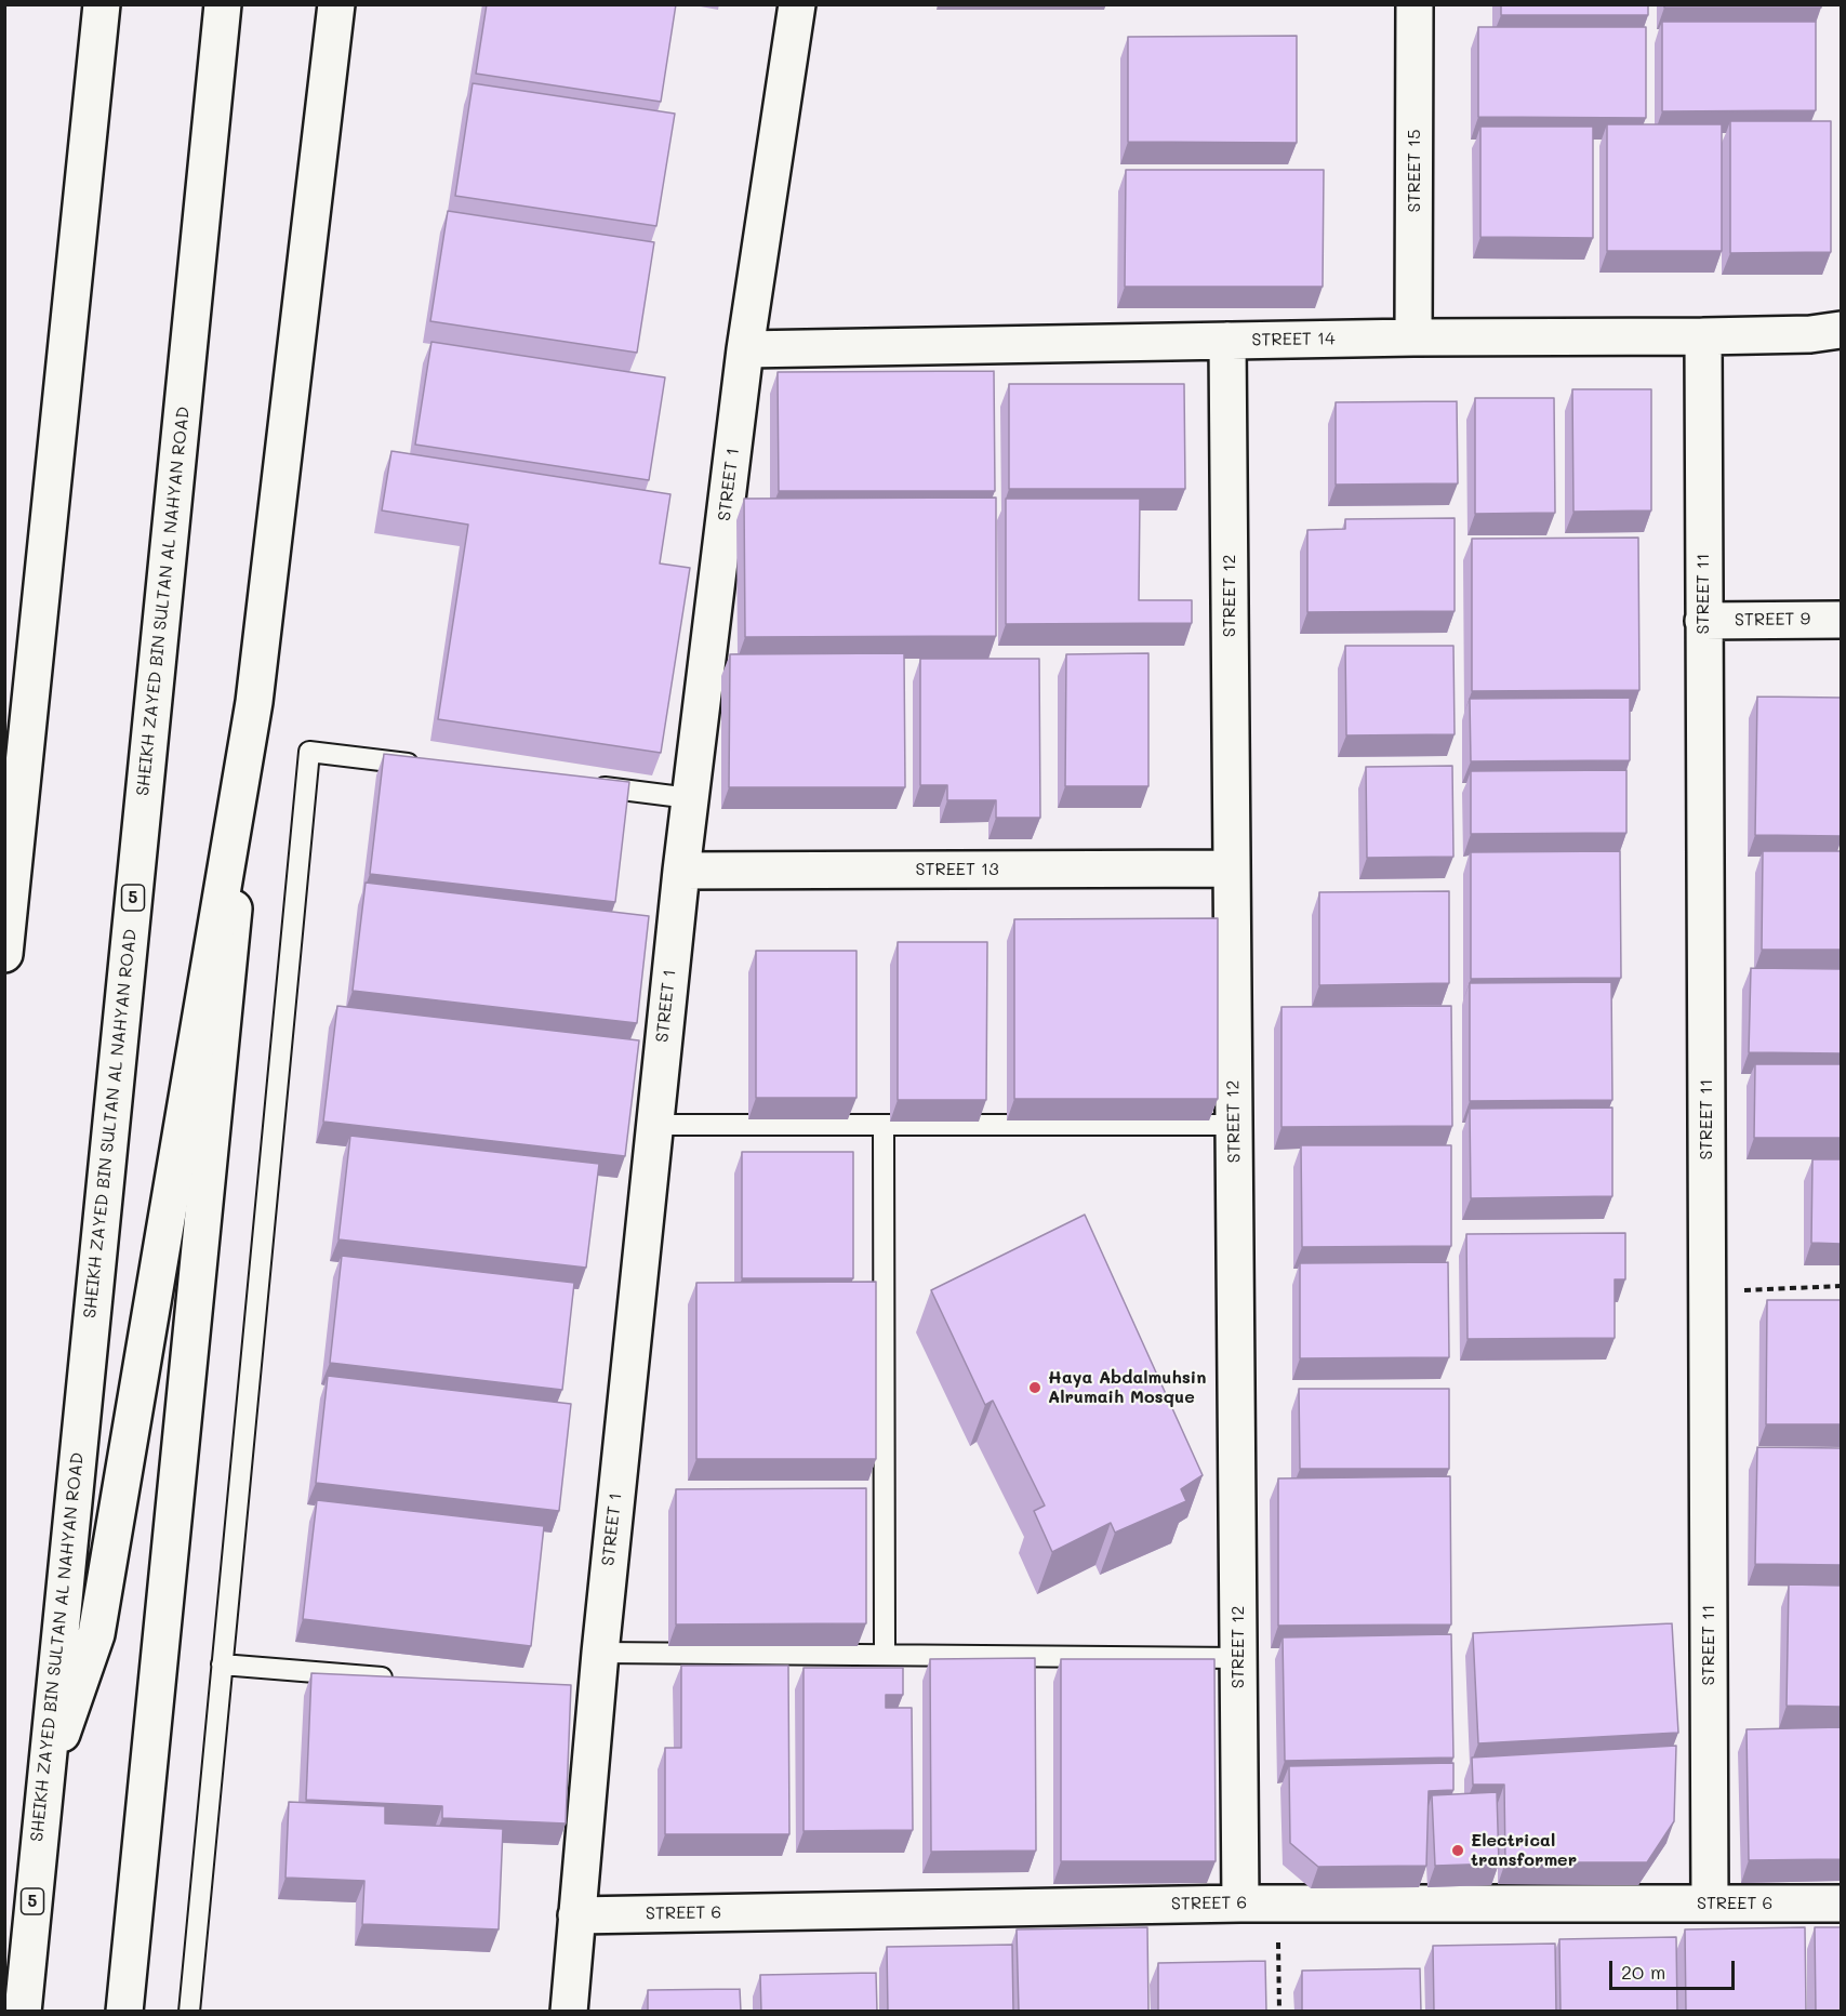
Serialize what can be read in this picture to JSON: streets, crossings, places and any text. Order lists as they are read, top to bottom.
{
  "streets": {
    "main road": [
      "STREET 15",
      "STREET 14",
      "STREET 1",
      "STREET 11",
      "STREET 12",
      "SHEIKH ZAYED BIN SULTAN AL NAHYAN ROAD",
      "STREET 9",
      "STREET 13",
      "5",
      "STREET 6"
    ]
  },
  "crossings": [
    ["STREET 15", "STREET 14"],
    ["STREET 14", "STREET 1"],
    ["STREET 14", "STREET 11"],
    ["STREET 14", "STREET 12"],
    ["STREET 1", "STREET 13"],
    ["STREET 1", "STREET 6"],
    ["STREET 11", "STREET 9"],
    ["STREET 11", "STREET 6"],
    ["STREET 12", "STREET 13"],
    ["STREET 12", "STREET 6"]
  ],
  "places": ["Haya Abdalmuhsin Alrumaih Mosque", "Electrical transformer"],
  "scale_bar": "20 m"
}
